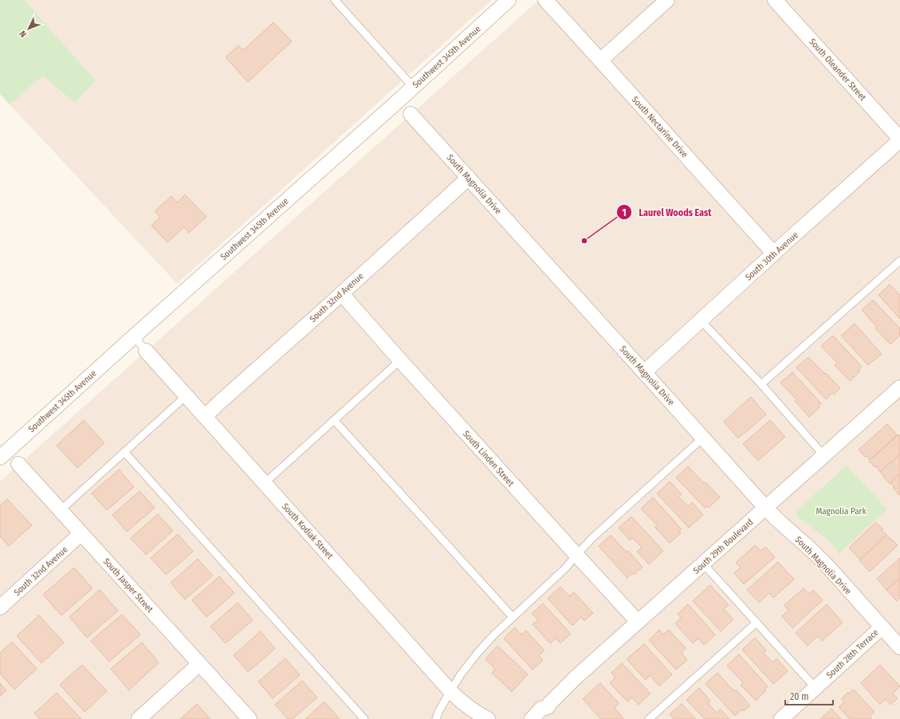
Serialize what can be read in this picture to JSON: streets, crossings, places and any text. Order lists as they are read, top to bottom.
{
  "streets": {
    "street": [
      "Southwest 345th Avenue",
      "South Oleander Street",
      "South Nectarine Drive",
      "South Magnolia Drive",
      "South 30th Avenue",
      "South 32nd Avenue",
      "South Linden Street",
      "South Kodiak Street",
      "South 29th Boulevard",
      "South Jasper Street",
      "South 28th Terrace"
    ]
  },
  "crossings": [
    ["Southwest 345th Avenue", "South Magnolia Drive"],
    ["Southwest 345th Avenue", "South Kodiak Street"],
    ["Southwest 345th Avenue", "South Jasper Street"],
    ["South Oleander Street", "South 30th Avenue"],
    ["South Nectarine Drive", "South 30th Avenue"],
    ["South Magnolia Drive", "South 30th Avenue"],
    ["South Magnolia Drive", "South 32nd Avenue"],
    ["South Magnolia Drive", "South 29th Boulevard"],
    ["South Magnolia Drive", "South 28th Terrace"],
    ["South 32nd Avenue", "South Linden Street"],
    ["South 32nd Avenue", "South Kodiak Street"],
    ["South 32nd Avenue", "South Jasper Street"],
    ["South Linden Street", "South 29th Boulevard"]
  ],
  "parks": ["Magnolia Park"],
  "places": ["Laurel Woods East"],
  "scale_bar": "20 m",
  "north": "bottom left"
}
